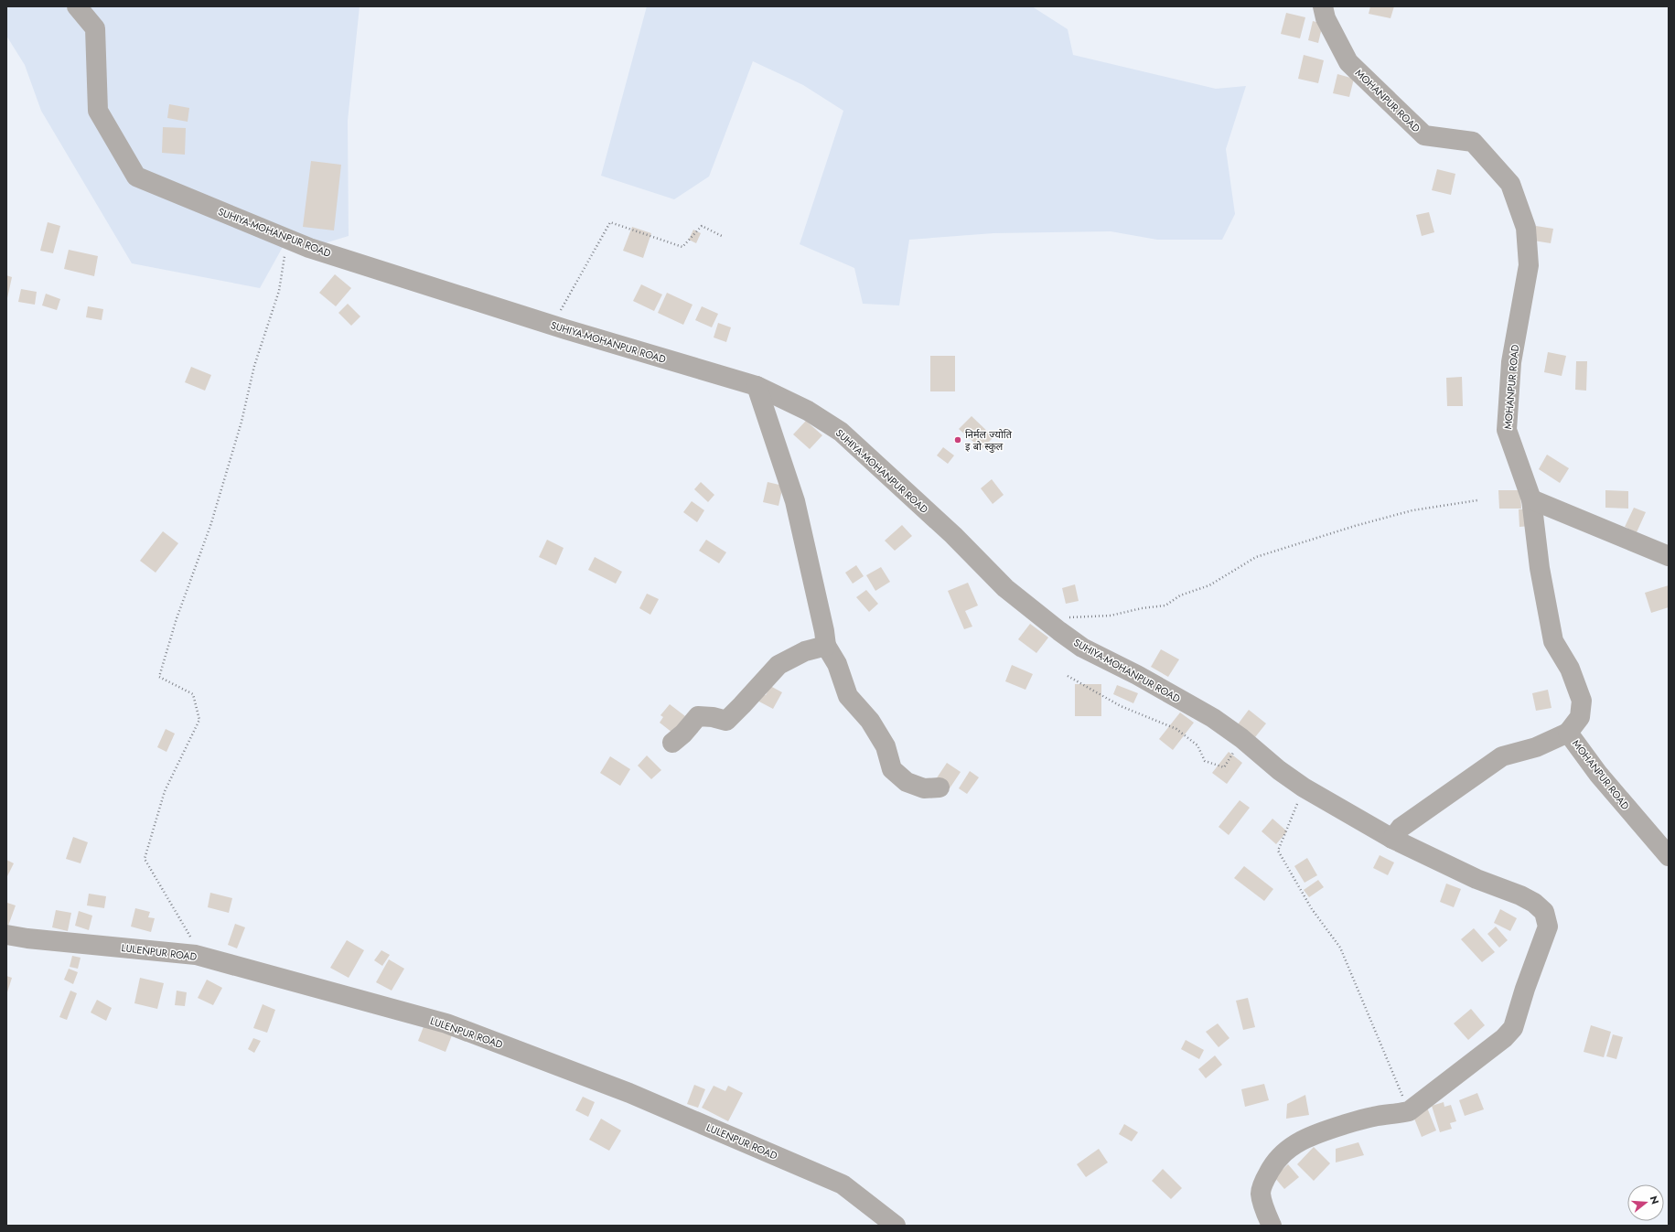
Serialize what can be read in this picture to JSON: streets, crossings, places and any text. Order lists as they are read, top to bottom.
{
  "streets": {
    "street": ["MOHANPUR ROAD", "SUHIYA-MOHANPUR ROAD", "LULENPUR ROAD"]
  },
  "places": ["निर्मल ज्याेति इ बाे स्कुल"],
  "north": "right"
}
